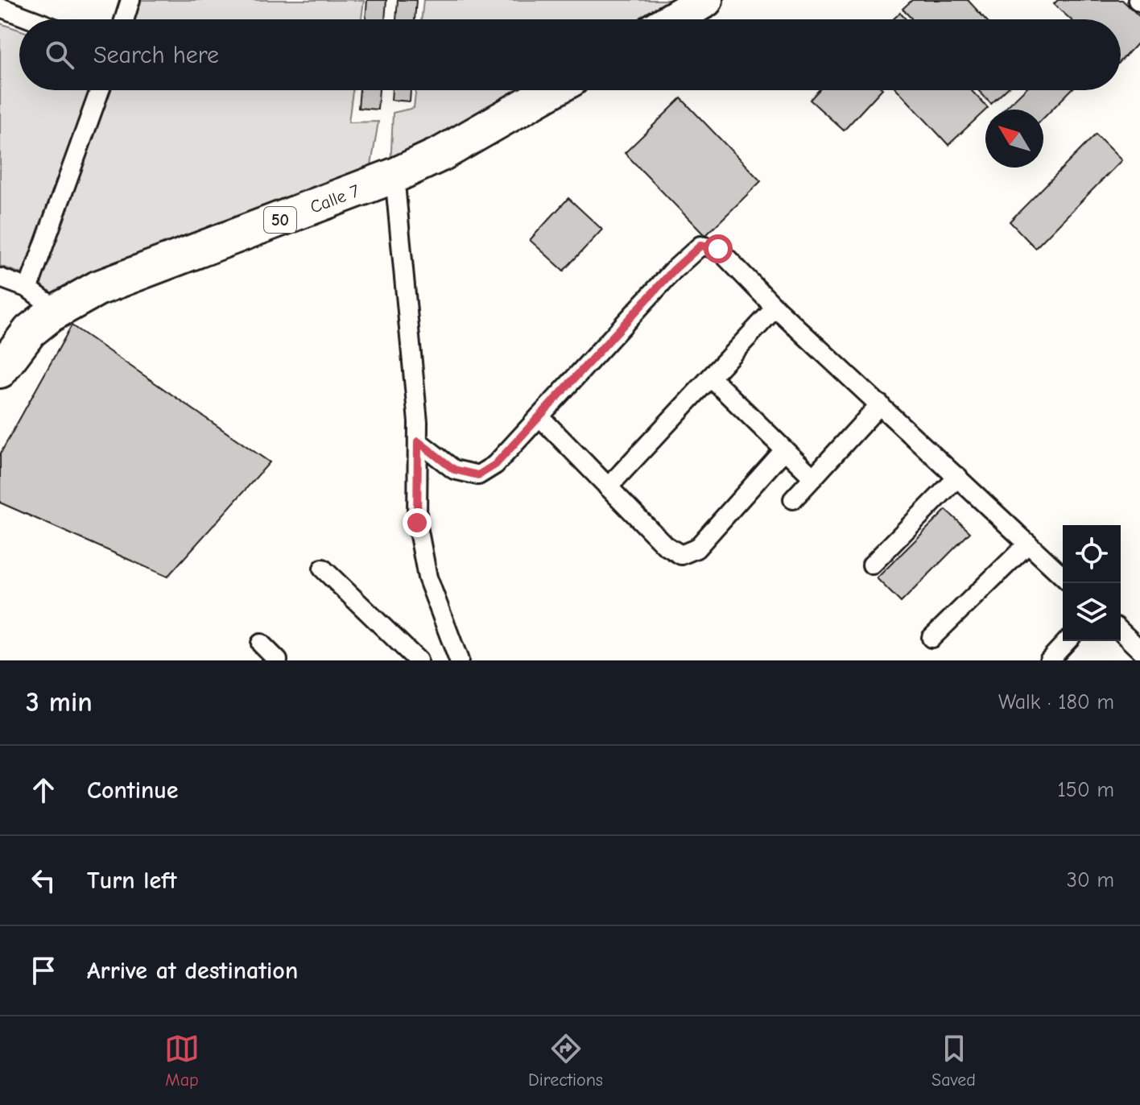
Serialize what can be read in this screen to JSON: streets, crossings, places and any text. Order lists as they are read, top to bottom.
{
  "streets": {
    "highway": ["Calle 7", "50"]
  },
  "north": "top left",
  "page": {
    "search": "Search here",
    "heading": ["3 min", "Walk · 180 m"],
    "list": [
      ["Continue", "150 m"],
      ["Turn left", "30 m"],
      "Arrive at destination"
    ],
    "nav": ["Map", "Directions", "Saved"]
  }
}
